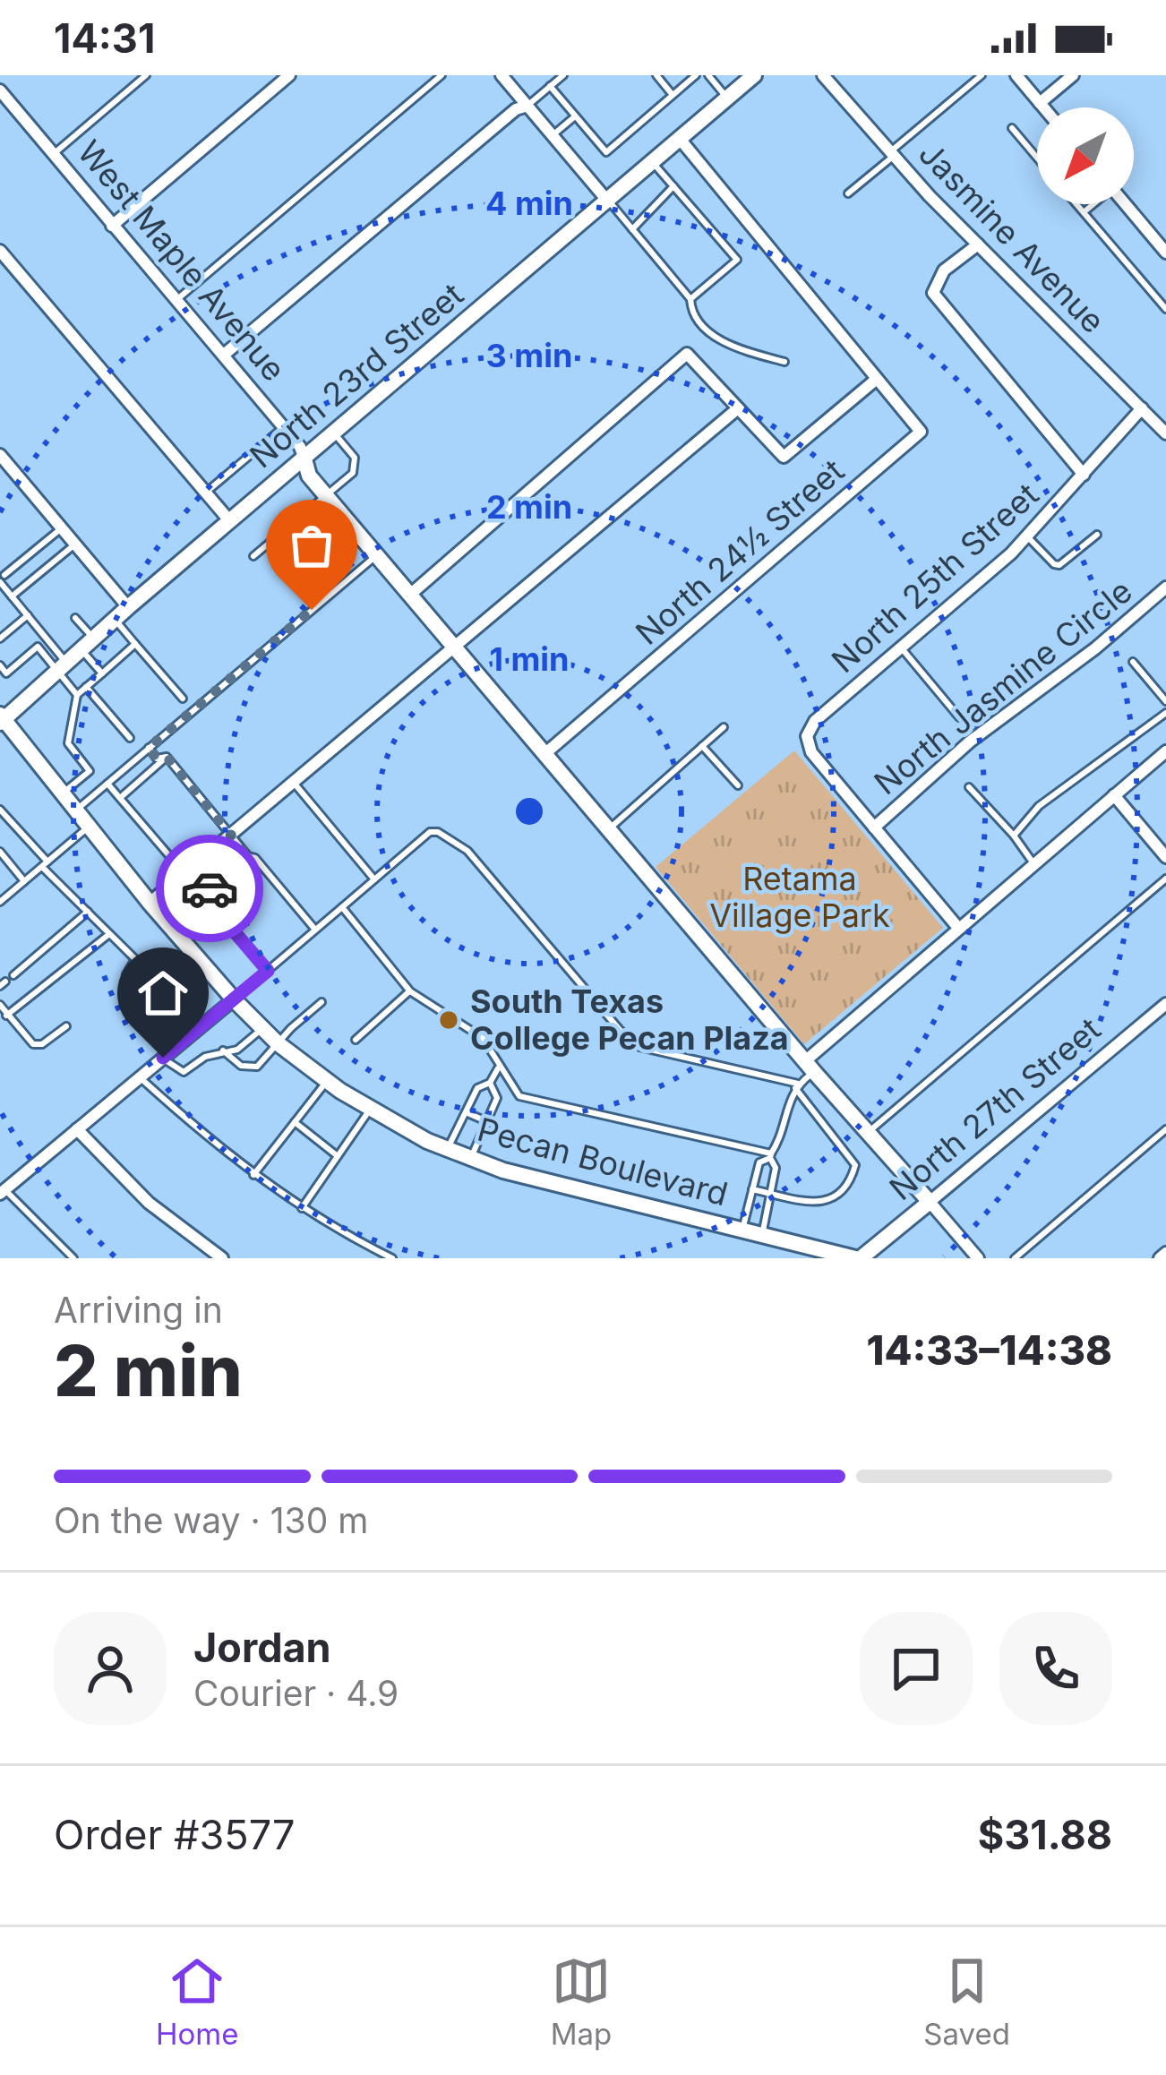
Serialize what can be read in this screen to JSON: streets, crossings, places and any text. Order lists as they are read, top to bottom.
{
  "streets": {
    "main road": [
      "West Maple Avenue",
      "North 23rd Street",
      "North 27th Street",
      "Pecan Boulevard"
    ],
    "street": [
      "Jasmine Avenue",
      "North 24½ Street",
      "North 25th Street",
      "North Jasmine Circle"
    ]
  },
  "crossings": [
    ["Jasmine Avenue", "North 25th Street"],
    ["West Maple Avenue", "North 23rd Street"],
    ["West Maple Avenue", "North 24½ Street"],
    ["West Maple Avenue", "North 27th Street"],
    ["North 23rd Street", "Pecan Boulevard"],
    ["North 25th Street", "North Jasmine Circle"],
    ["North 27th Street", "Pecan Boulevard"]
  ],
  "parks": ["Retama Village Park"],
  "places": ["South Texas College Pecan Plaza"],
  "north": "bottom left",
  "page": {
    "status": "14:31",
    "heading": ["2 min", "Arriving in", "14:33–14:38"],
    "panel": [
      "Jordan",
      "Courier · 4.9",
      "Order #3577",
      "$31.88"
    ],
    "bar": "On the way · 130 m",
    "tabs": ["Home", "Map", "Saved"]
  },
  "rings": [
    "4 min",
    "3 min",
    "2 min",
    "1 min"
  ]
}
